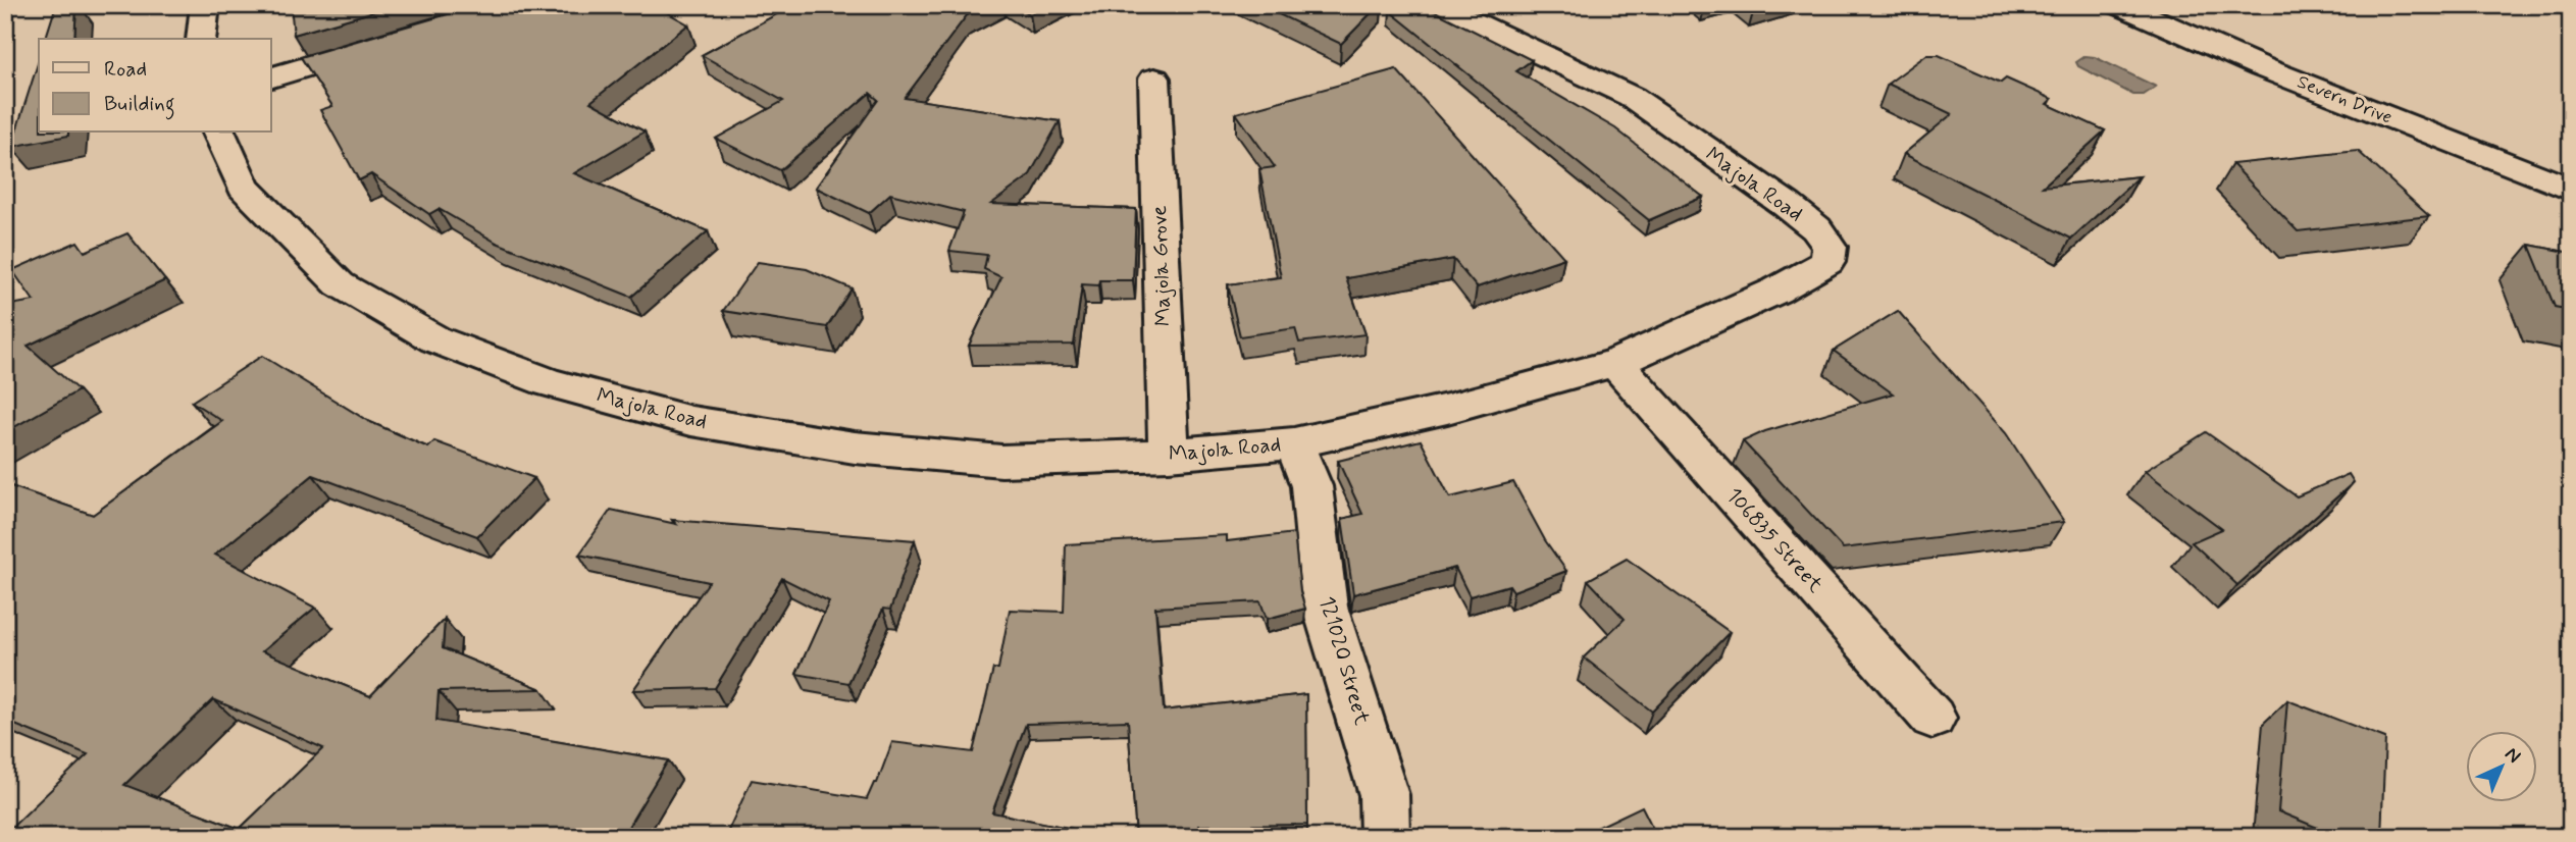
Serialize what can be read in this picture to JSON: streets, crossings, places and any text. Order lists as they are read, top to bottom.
{
  "streets": {
    "street": [
      "Severn Drive",
      "Majola Road",
      "Majola Grove",
      "106835 Street",
      "121020 Street"
    ]
  },
  "crossings": [
    ["Majola Road", "Majola Grove"],
    ["Majola Road", "106835 Street"],
    ["Majola Road", "121020 Street"]
  ],
  "legend": ["Road", "Building"],
  "north": "top right"
}
